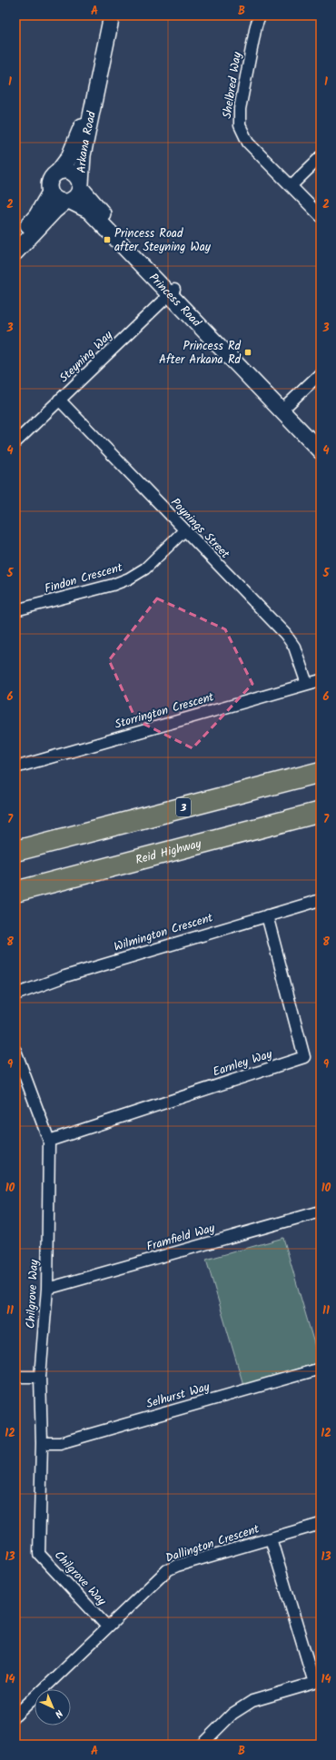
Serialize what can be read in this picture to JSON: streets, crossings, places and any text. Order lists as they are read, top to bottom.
{
  "streets": {
    "highway": ["3", "Reid Highway"],
    "main road": ["Arkana Road", "Princess Road"],
    "street": [
      "Shelbred Way",
      "Steyning Way",
      "Poynings Street",
      "Findon Crescent",
      "Storrington Crescent",
      "Wilmington Crescent",
      "Earnley Way",
      "Framfield Way",
      "Chilgrove Way",
      "Selhurst Way",
      "Dallington Crescent"
    ]
  },
  "crossings": [
    ["Arkana Road", "Princess Road"],
    ["Princess Road", "Steyning Way"],
    ["Steyning Way", "Poynings Street"],
    ["Poynings Street", "Findon Crescent"],
    ["Poynings Street", "Storrington Crescent"],
    ["Wilmington Crescent", "Earnley Way"],
    ["Earnley Way", "Chilgrove Way"],
    ["Framfield Way", "Chilgrove Way"],
    ["Chilgrove Way", "Selhurst Way"],
    ["Chilgrove Way", "Dallington Crescent"]
  ],
  "places": {
    "transit": ["Princess Road after Steyning Way", "Princess Rd After Arkana Rd"]
  },
  "north": "bottom right",
  "grid": {
    "columns": ["A", "B"],
    "rows": [
      "1",
      "2",
      "3",
      "4",
      "5",
      "6",
      "7",
      "8",
      "9",
      "10",
      "11",
      "12",
      "13",
      "14"
    ]
  }
}
